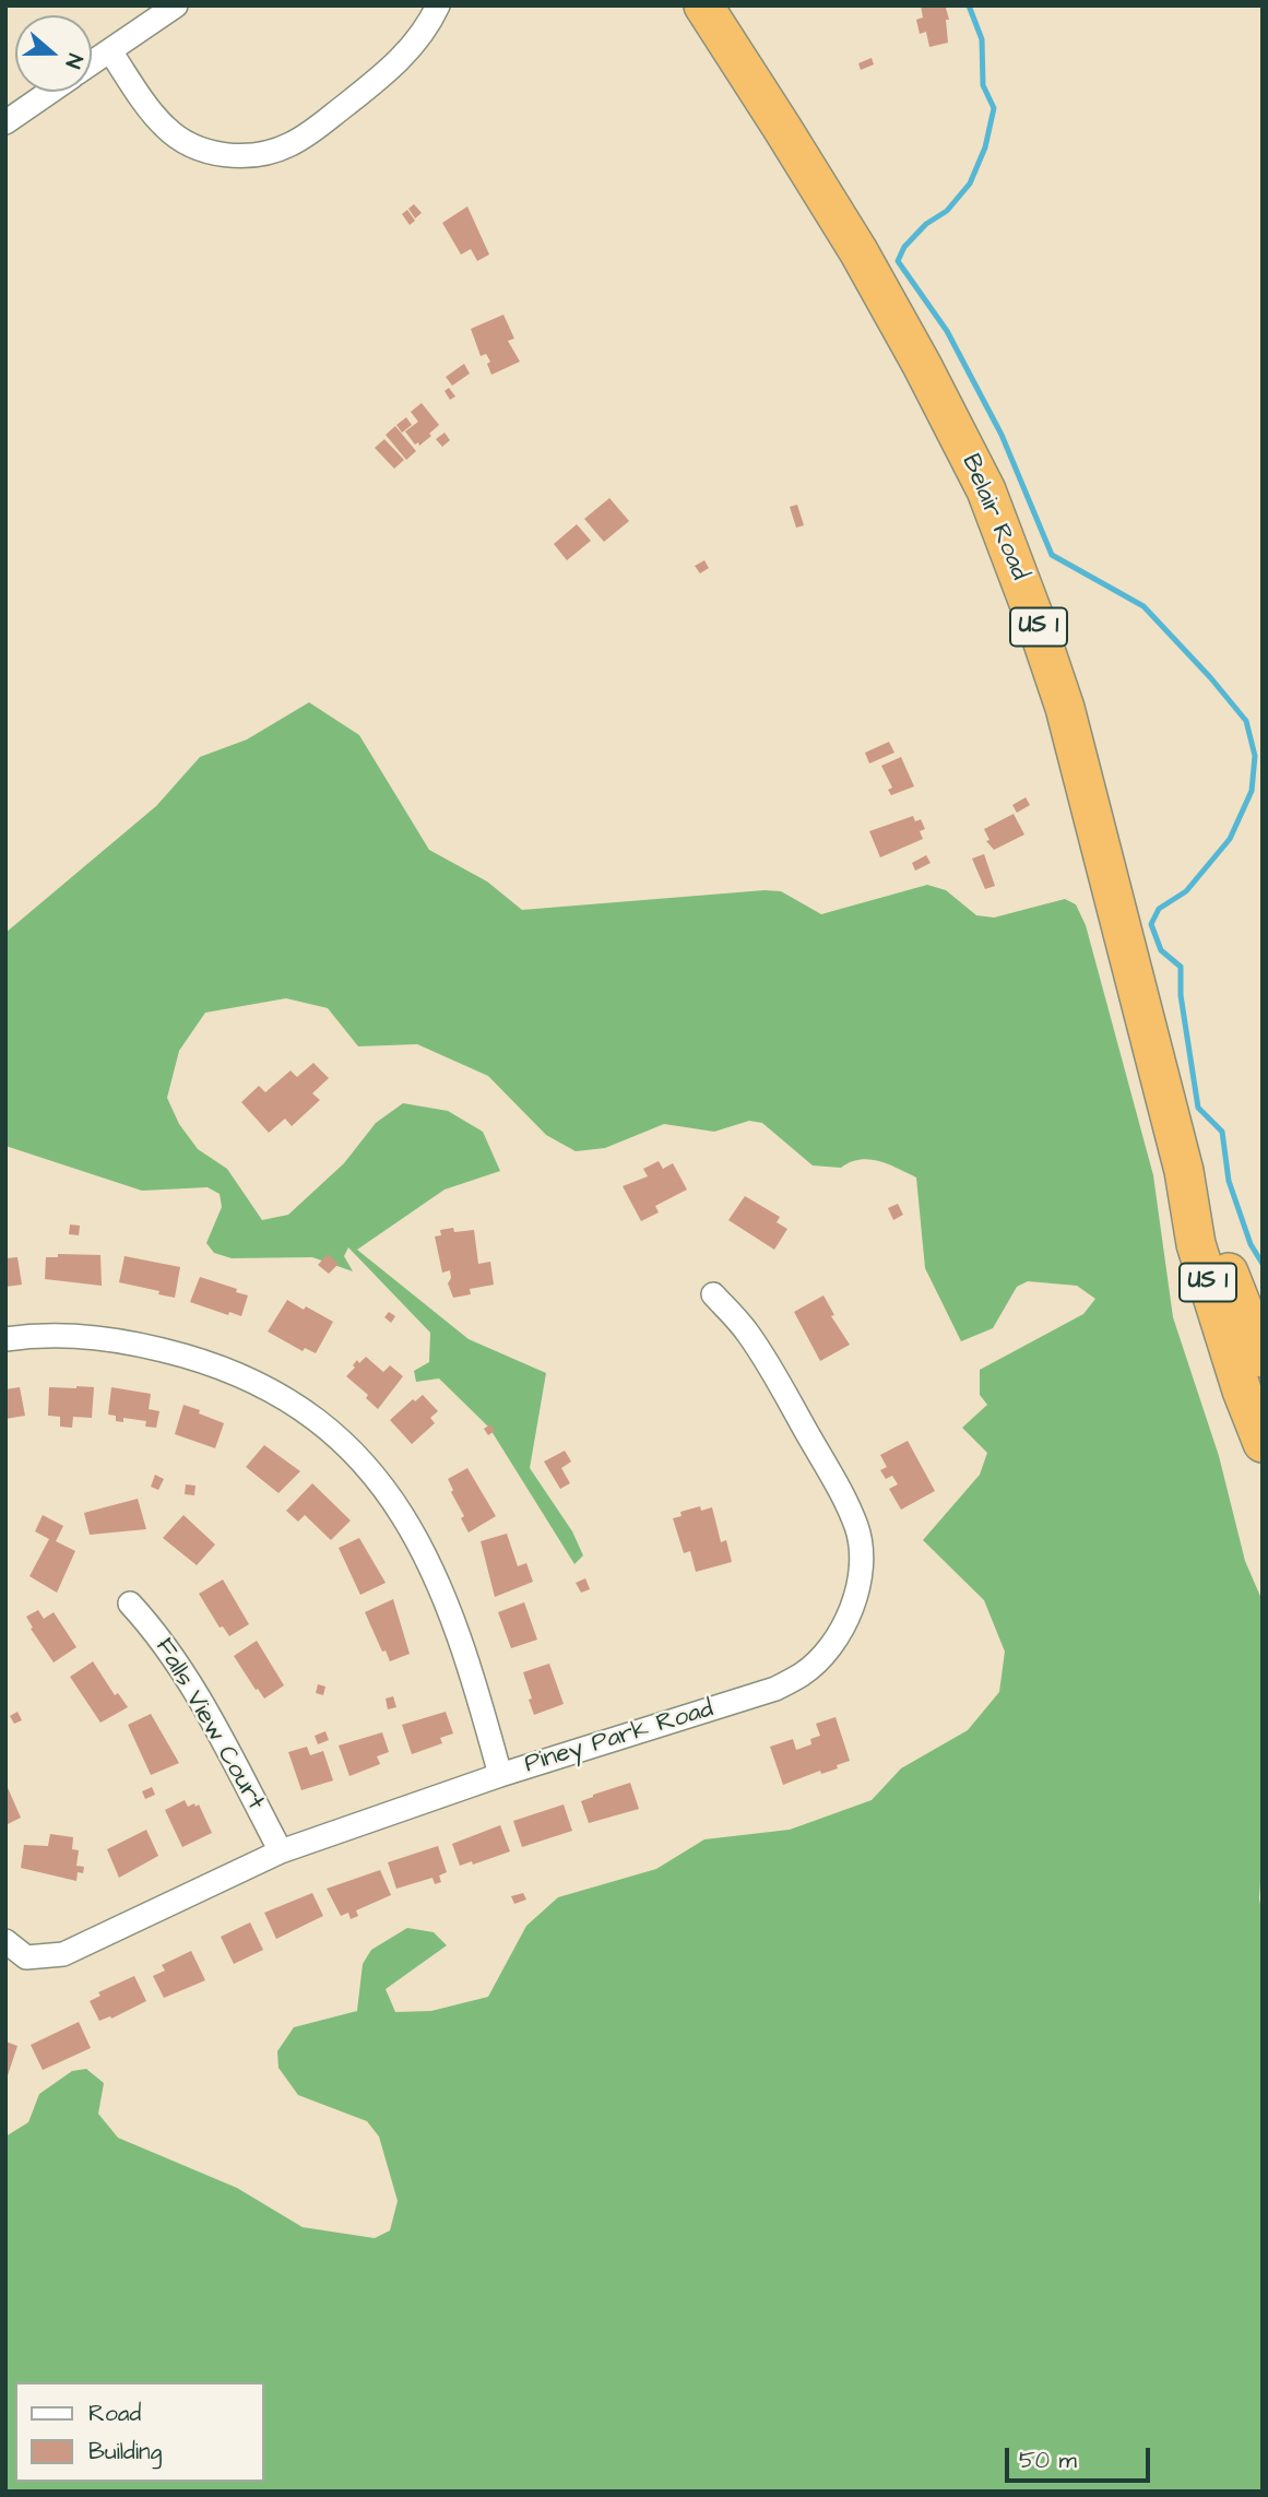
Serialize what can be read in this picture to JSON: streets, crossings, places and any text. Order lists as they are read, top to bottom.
{
  "streets": {
    "highway": ["Belair Road", "US 1"],
    "street": ["Falls View Court", "Piney Park Road"]
  },
  "crossings": [
    ["Falls View Court", "Piney Park Road"]
  ],
  "legend": ["Road", "Building"],
  "scale_bar": "50 m",
  "north": "right"
}
